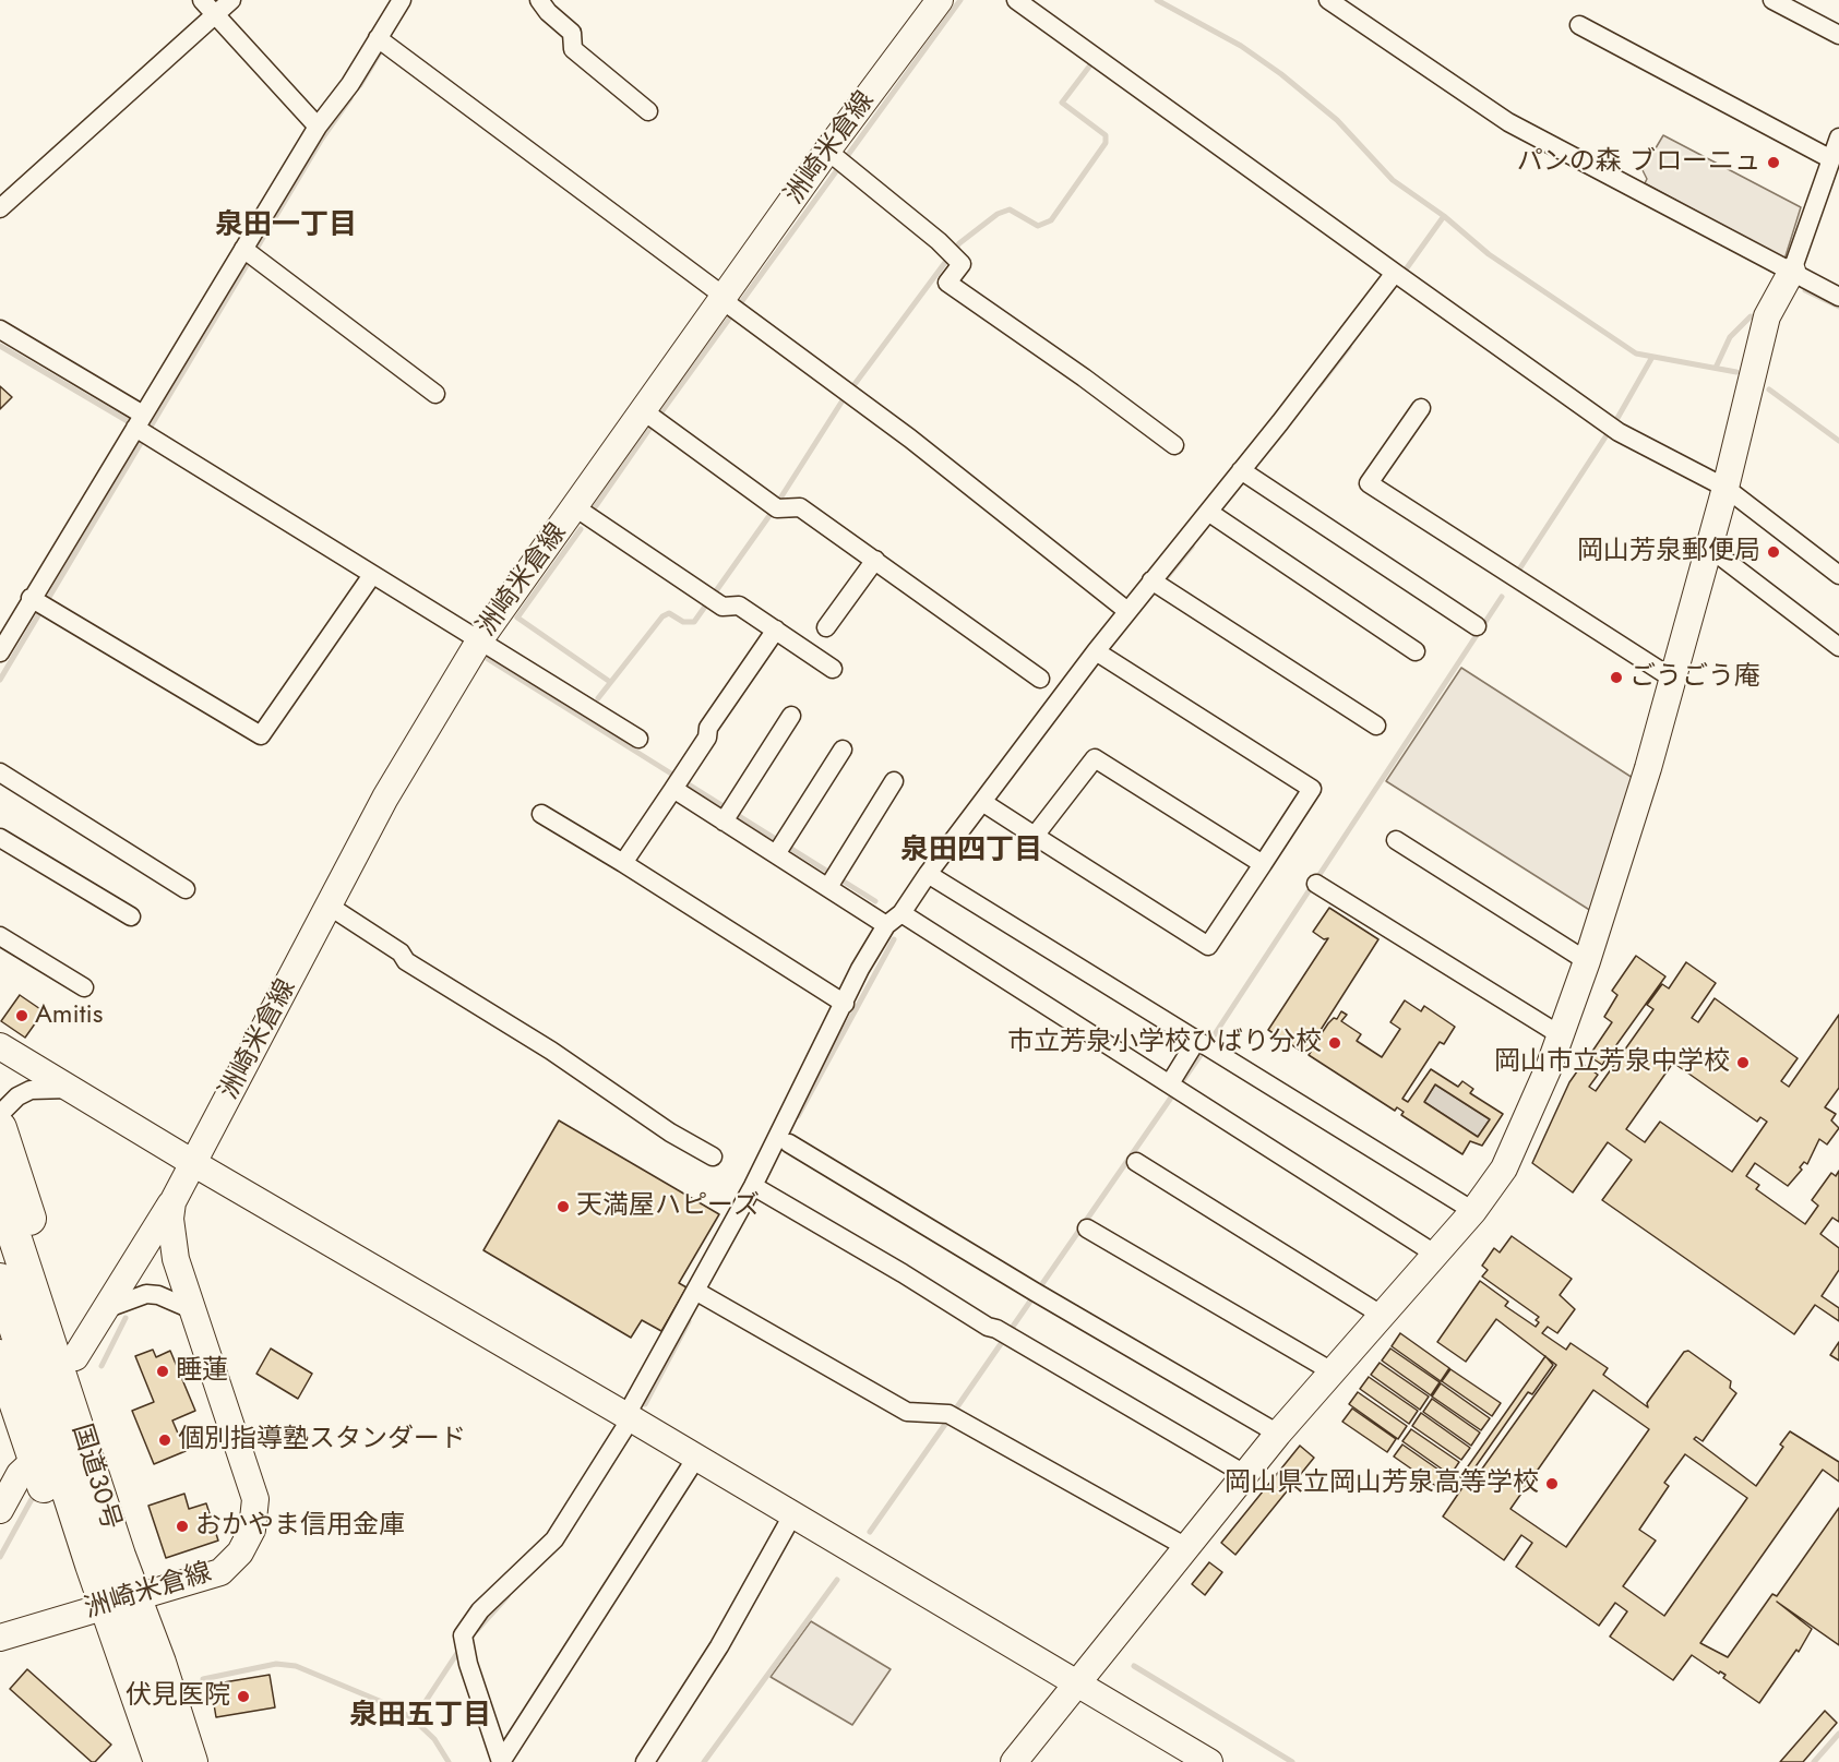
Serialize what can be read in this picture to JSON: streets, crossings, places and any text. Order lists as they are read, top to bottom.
{
  "streets": {
    "highway": ["国道30号"],
    "street": ["洲崎米倉線"]
  },
  "crossings": [
    ["洲崎米倉線", "国道30号"]
  ],
  "districts": ["泉田一丁目", "泉田四丁目", "泉田五丁目"],
  "places": [
    "パンの森 ブローニュ",
    "岡山芳泉郵便局",
    "ごうごう庵",
    "Amitis",
    "市立芳泉小学校ひばり分校",
    "岡山市立芳泉中学校",
    "天満屋ハピーズ",
    "睡蓮",
    "個別指導塾スタンダード",
    "岡山県立岡山芳泉高等学校",
    "おかやま信用金庫",
    "伏見医院"
  ]
}
